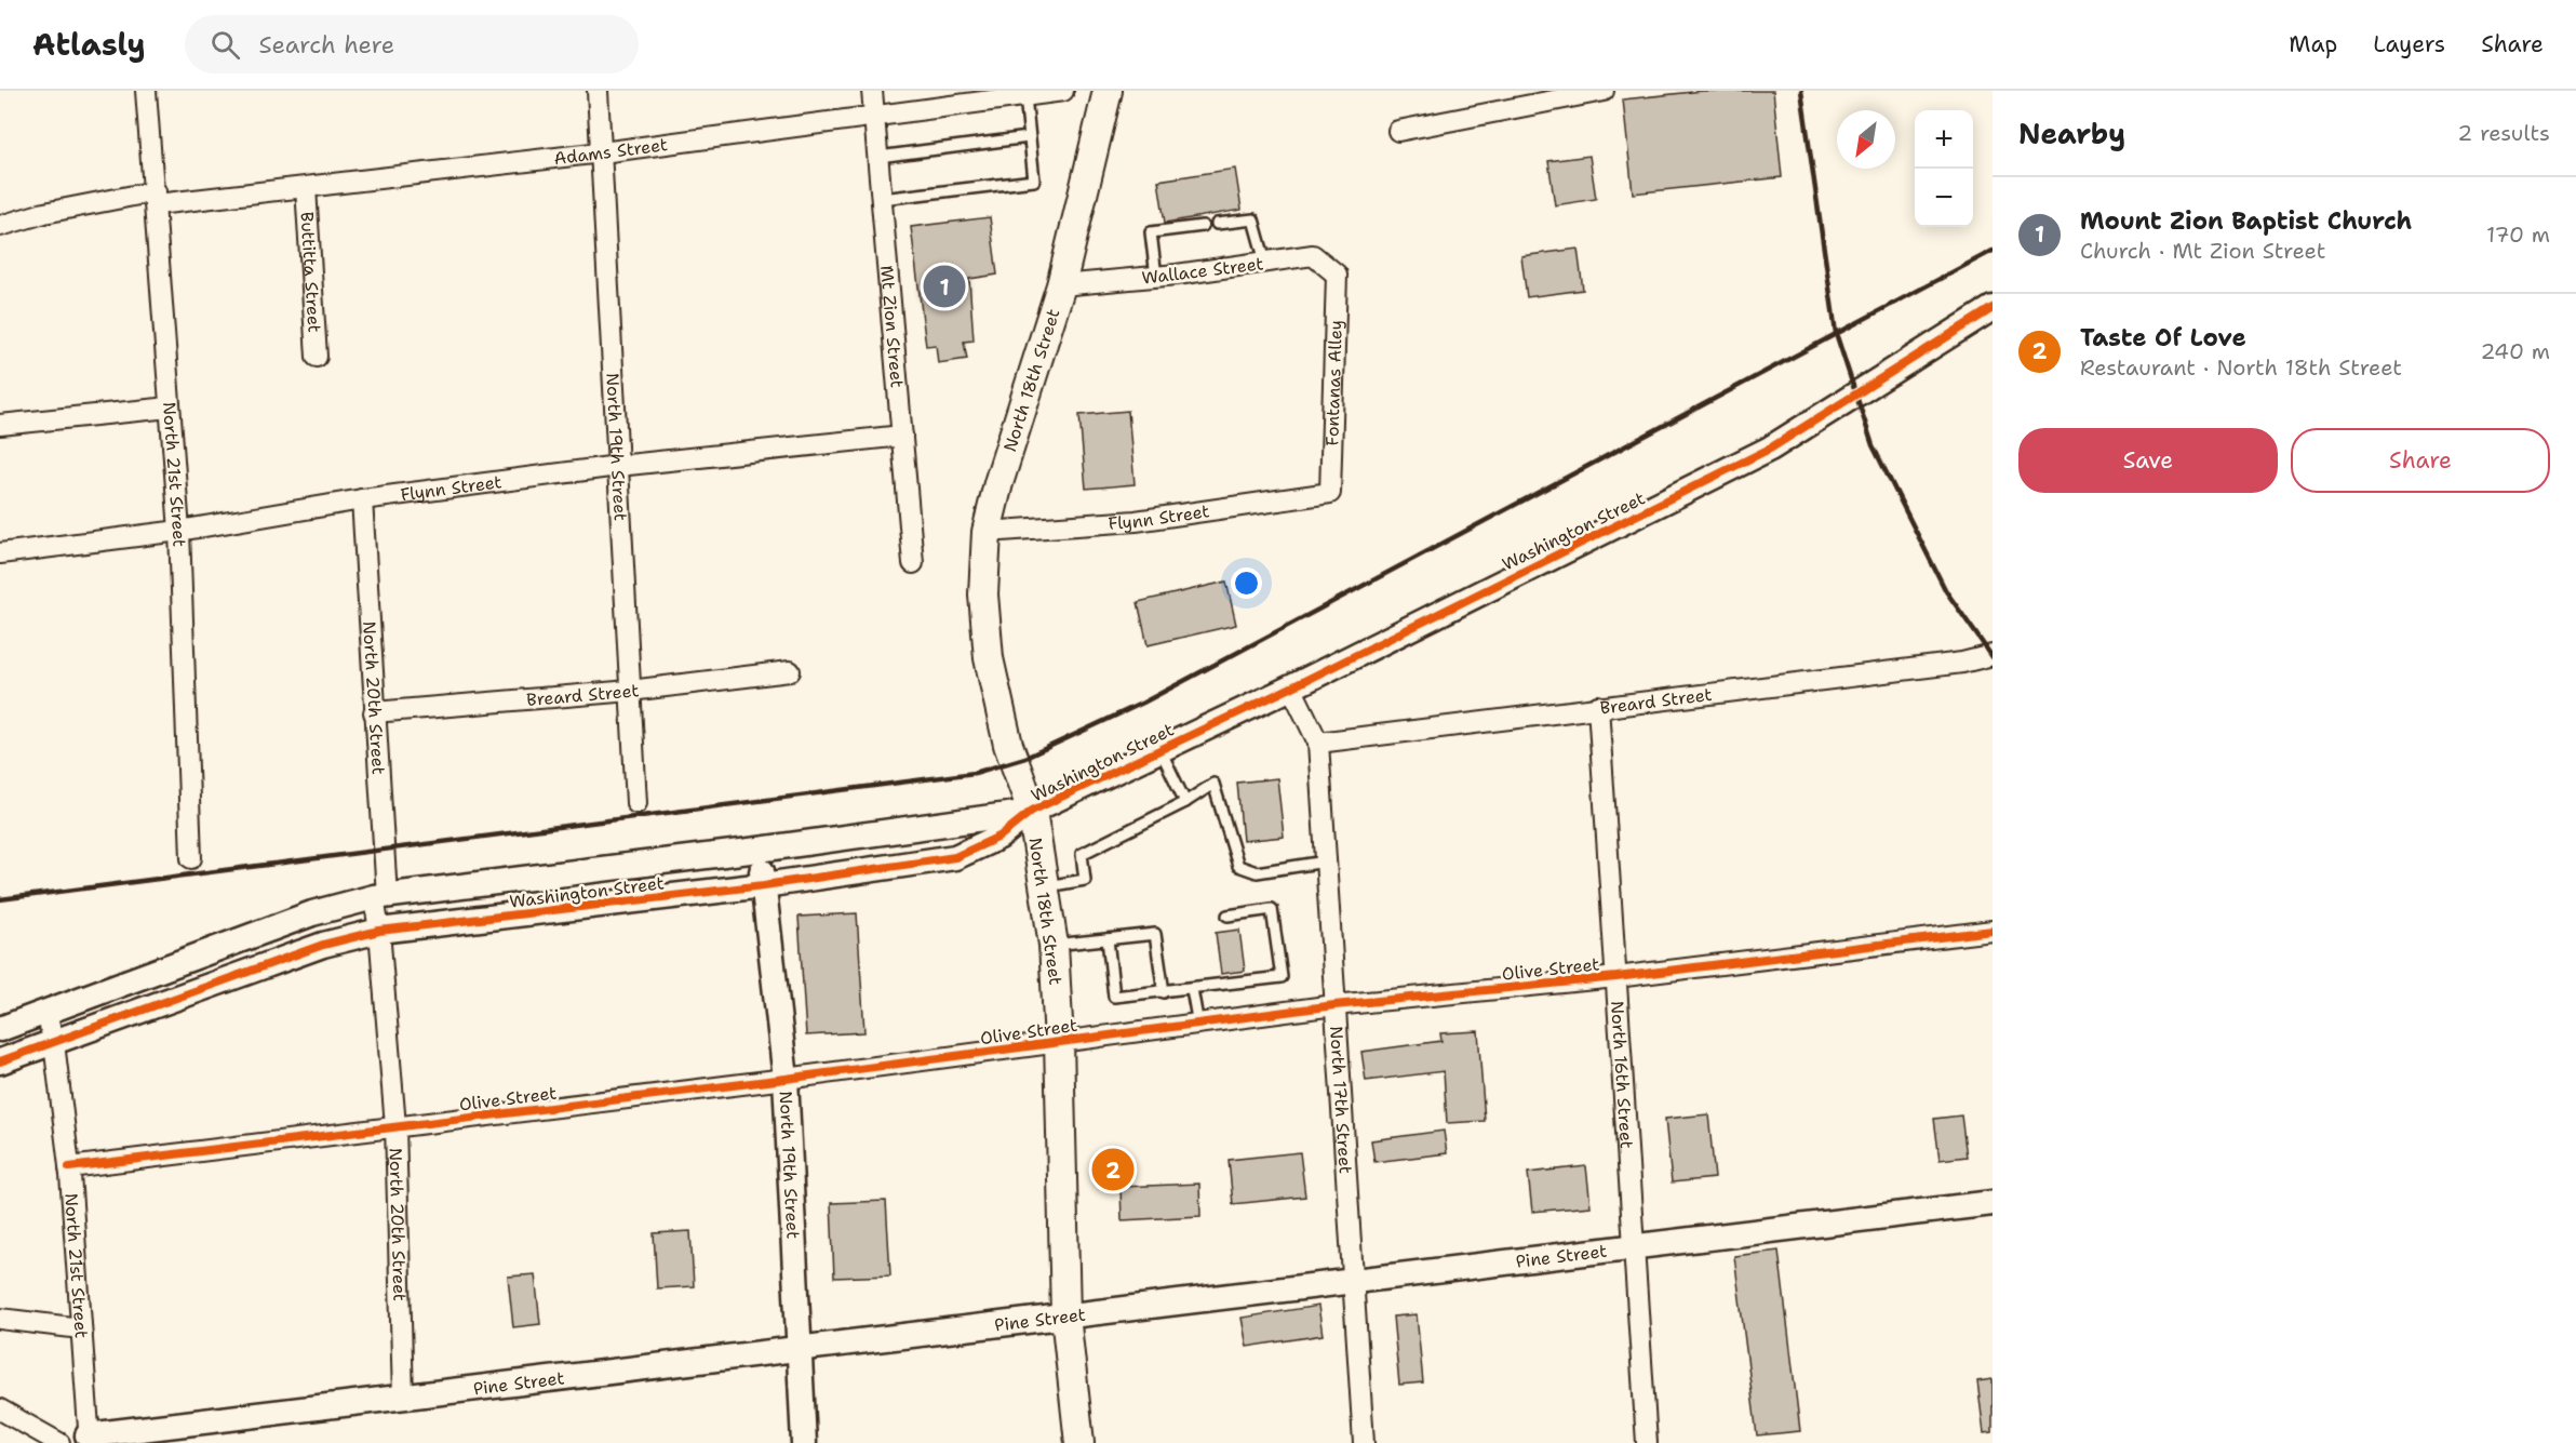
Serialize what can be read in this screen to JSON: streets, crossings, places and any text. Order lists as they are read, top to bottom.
{
  "streets": {
    "main road": ["North 18th Street"],
    "street": [
      "Adams Street",
      "Wallace Street",
      "Buttitta Street",
      "Mt Zion Street",
      "Fontanas Alley",
      "North 19th Street",
      "North 21st Street",
      "Flynn Street",
      "Washington Street",
      "Breard Street",
      "North 20th Street",
      "Olive Street",
      "North 16th Street",
      "North 17th Street",
      "Pine Street"
    ]
  },
  "crossings": [
    ["Adams Street", "Buttitta Street"],
    ["Adams Street", "Mt Zion Street"],
    ["Adams Street", "North 19th Street"],
    ["Adams Street", "North 21st Street"],
    ["Wallace Street", "North 18th Street"],
    ["Wallace Street", "Fontanas Alley"],
    ["Mt Zion Street", "Flynn Street"],
    ["North 18th Street", "Flynn Street"],
    ["North 18th Street", "Washington Street"],
    ["North 18th Street", "Olive Street"],
    ["North 18th Street", "Pine Street"],
    ["Fontanas Alley", "Flynn Street"],
    ["North 19th Street", "Flynn Street"],
    ["North 19th Street", "Washington Street"],
    ["North 19th Street", "Breard Street"],
    ["North 19th Street", "Olive Street"],
    ["North 19th Street", "Pine Street"],
    ["North 21st Street", "Flynn Street"],
    ["North 21st Street", "Washington Street"],
    ["North 21st Street", "Olive Street"],
    ["North 21st Street", "Pine Street"],
    ["Flynn Street", "North 20th Street"],
    ["Washington Street", "North 20th Street"],
    ["Washington Street", "North 17th Street"],
    ["Breard Street", "North 20th Street"],
    ["Breard Street", "North 16th Street"],
    ["Breard Street", "North 17th Street"],
    ["North 20th Street", "Olive Street"],
    ["North 20th Street", "Pine Street"],
    ["Olive Street", "North 16th Street"],
    ["Olive Street", "North 17th Street"],
    ["North 16th Street", "Pine Street"],
    ["North 17th Street", "Pine Street"]
  ],
  "north": "bottom left",
  "page": {
    "header": "Atlasly",
    "search": "Search here",
    "nav": ["Map", "Layers", "Share"],
    "heading": ["Nearby", "2 results"],
    "map_buttons": ["+", "−"],
    "list": [
      {
        "mark": "1",
        "name": "Mount Zion Baptist Church",
        "note": "Church · Mt Zion Street",
        "value": "170 m"
      },
      {
        "mark": "2",
        "name": "Taste Of Love",
        "note": "Restaurant · North 18th Street",
        "value": "240 m"
      }
    ],
    "pins": ["1", "2"],
    "buttons": ["Save", "Share"]
  }
}
